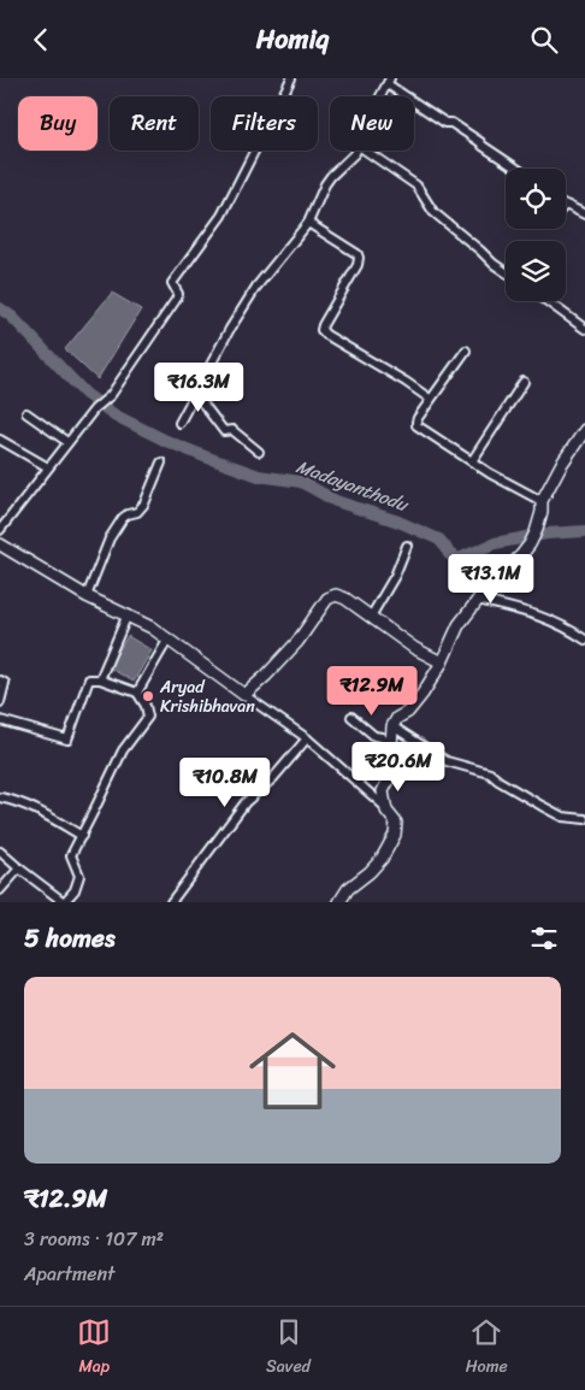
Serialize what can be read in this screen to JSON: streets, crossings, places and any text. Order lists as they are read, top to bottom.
{
  "water": ["Madayanthodu"],
  "places": ["Aryad Krishibhavan"],
  "page": {
    "header": "Homiq",
    "chip": [
      "Buy",
      "Rent",
      "Filters",
      "New"
    ],
    "price": [
      "₹16.3M",
      "₹13.1M",
      "₹12.9M",
      "₹20.6M",
      "₹10.8M"
    ],
    "heading": "5 homes",
    "list": [
      {
        "name": "₹12.9M",
        "note": "3 rooms · 107 m² · Apartment"
      }
    ],
    "tabs": ["Map", "Saved", "Home"]
  }
}
